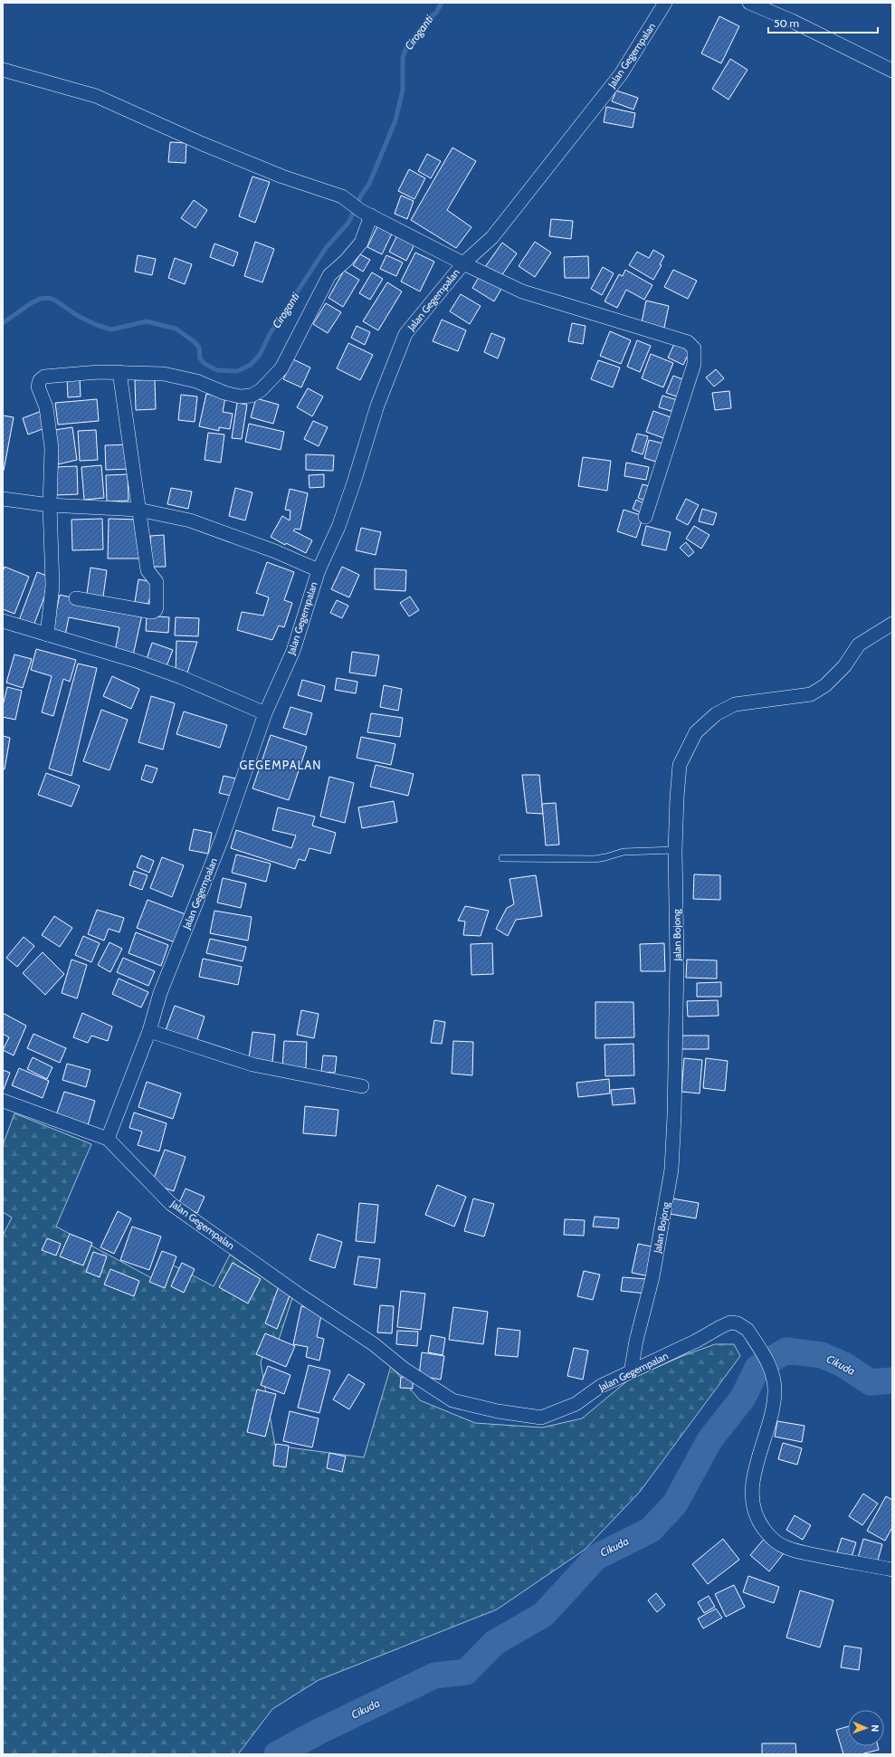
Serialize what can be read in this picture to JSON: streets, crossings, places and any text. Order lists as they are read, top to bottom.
{
  "streets": {
    "street": ["Jalan Gegempalan", "Jalan Bojong"]
  },
  "crossings": [
    ["Jalan Gegempalan", "Jalan Bojong"]
  ],
  "districts": ["GEGEMPALAN"],
  "water": ["Ciroganti", "Cikuda"],
  "scale_bar": "50 m",
  "north": "right"
}
